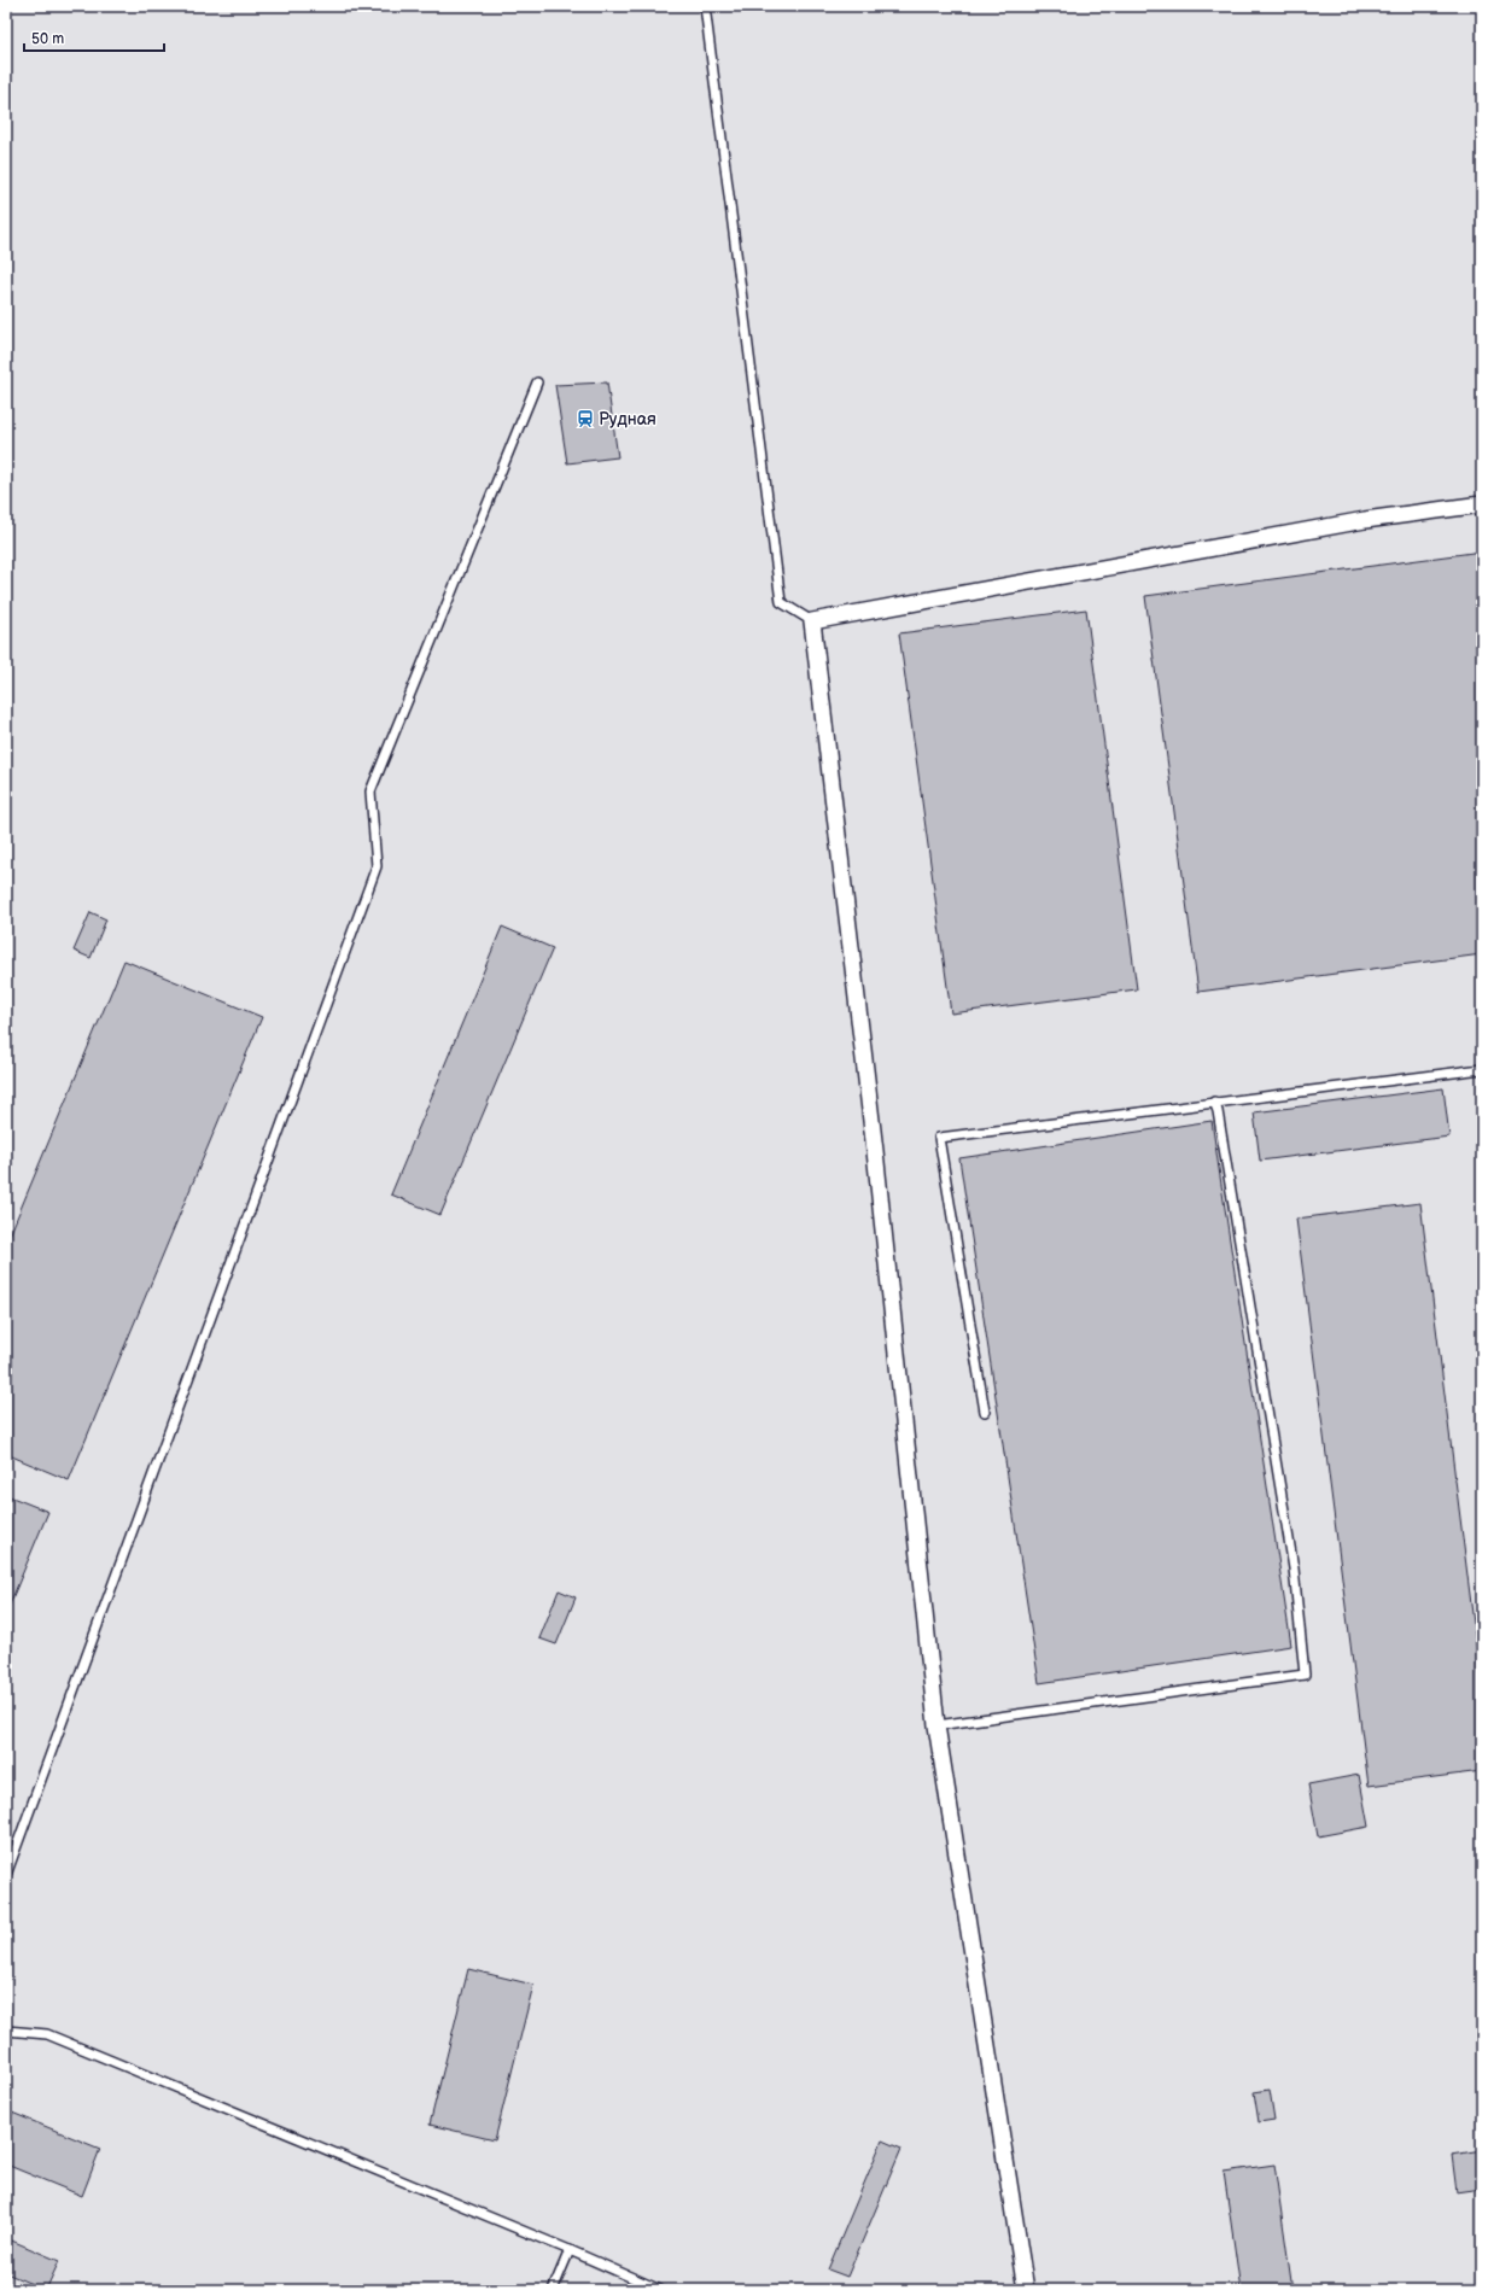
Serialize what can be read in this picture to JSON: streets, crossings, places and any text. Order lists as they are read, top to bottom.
{
  "places": {
    "station": ["Рудная"]
  },
  "scale_bar": "50 m"
}
